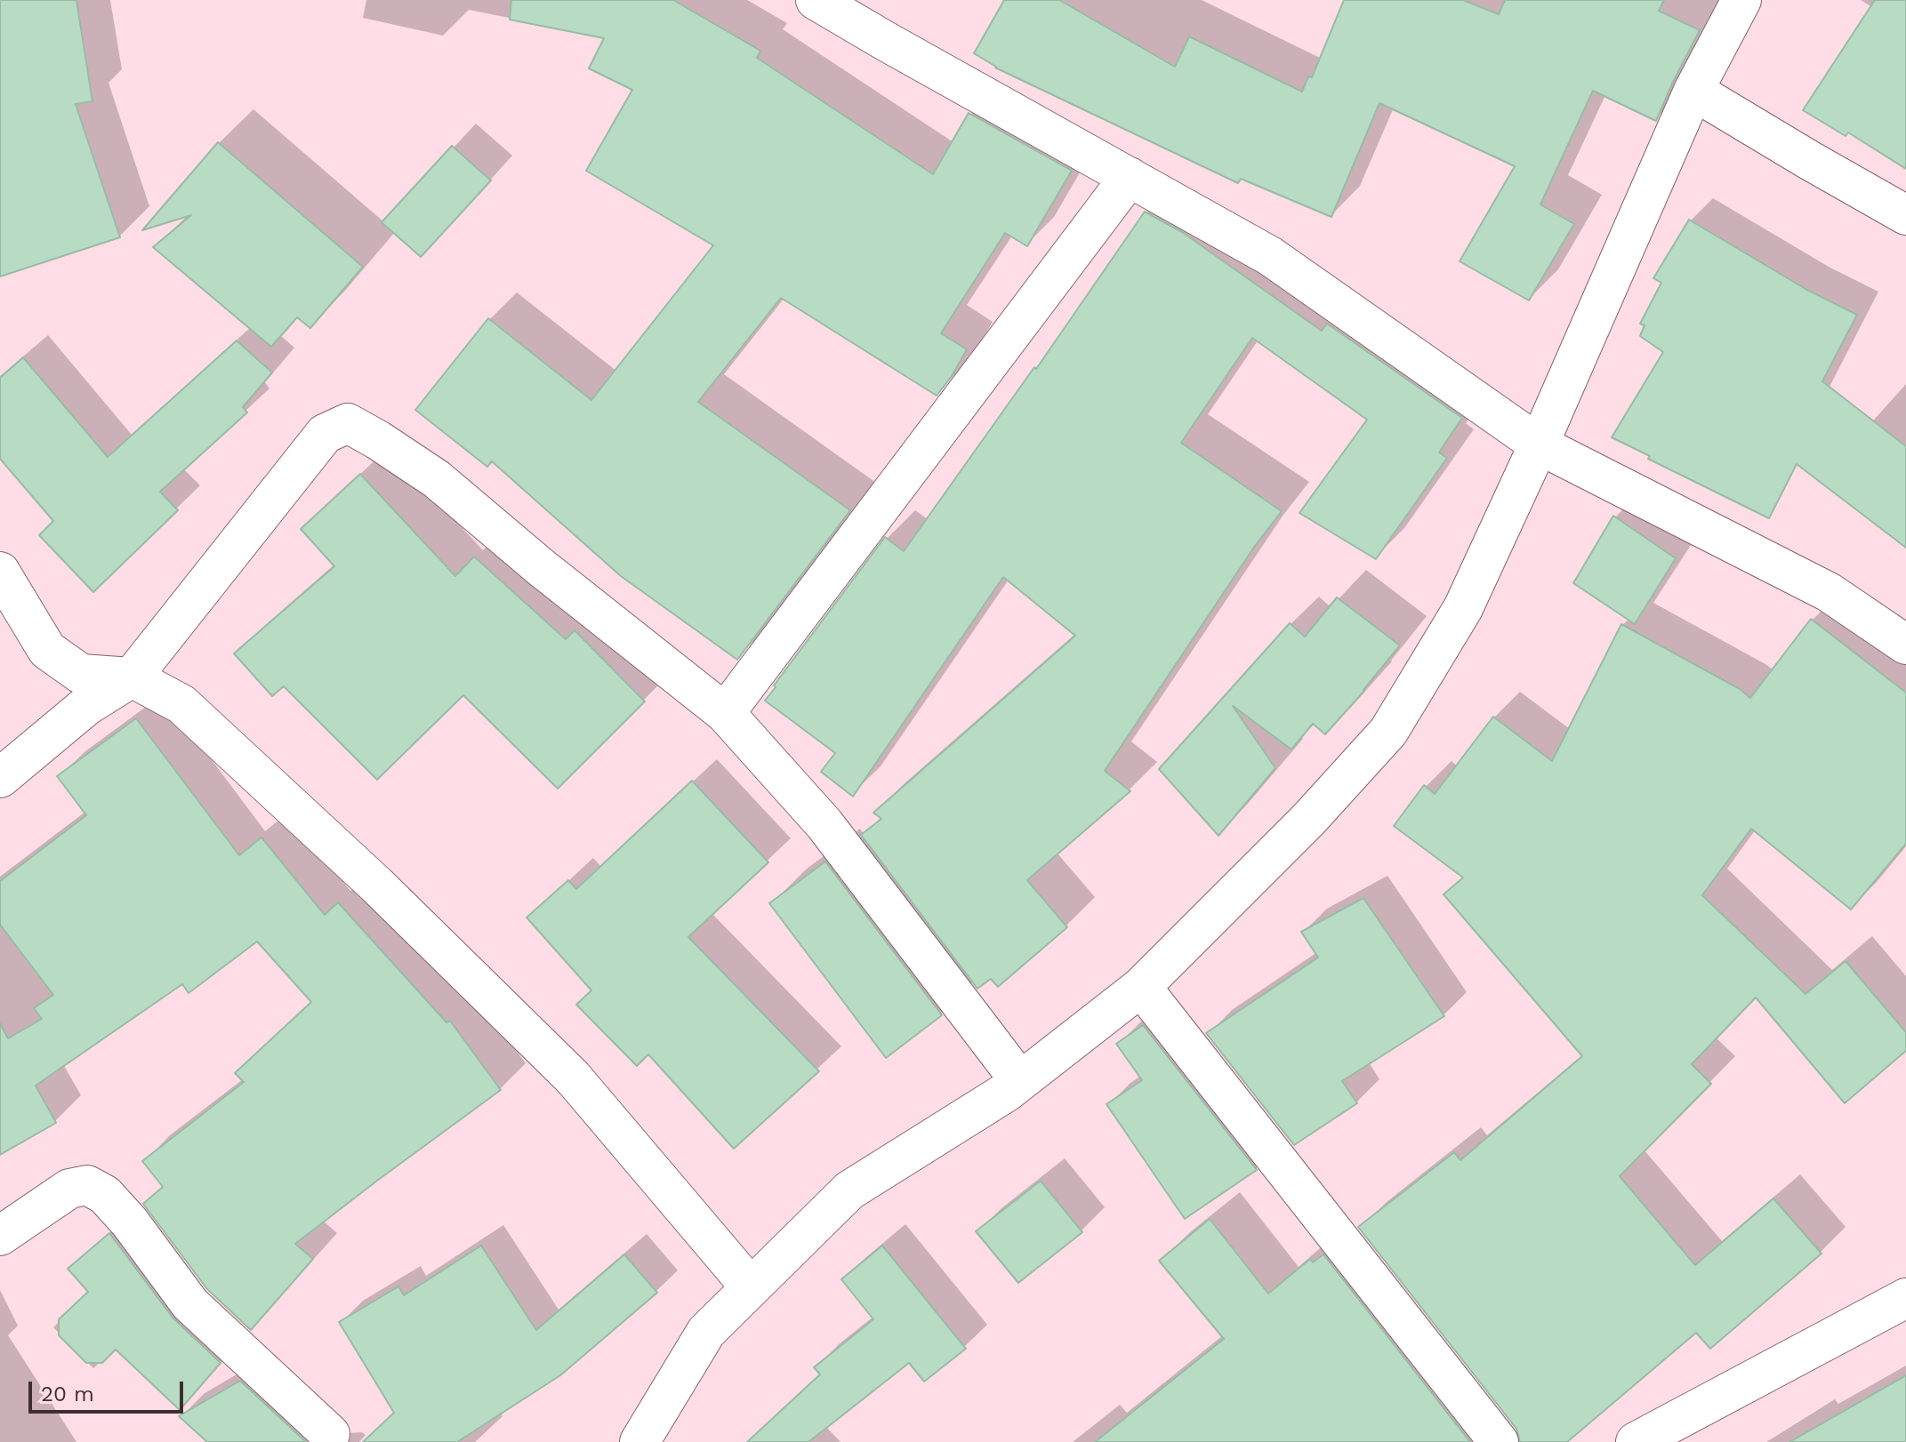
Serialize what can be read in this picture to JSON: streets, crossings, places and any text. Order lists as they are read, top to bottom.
{
  "scale_bar": "20 m"
}
